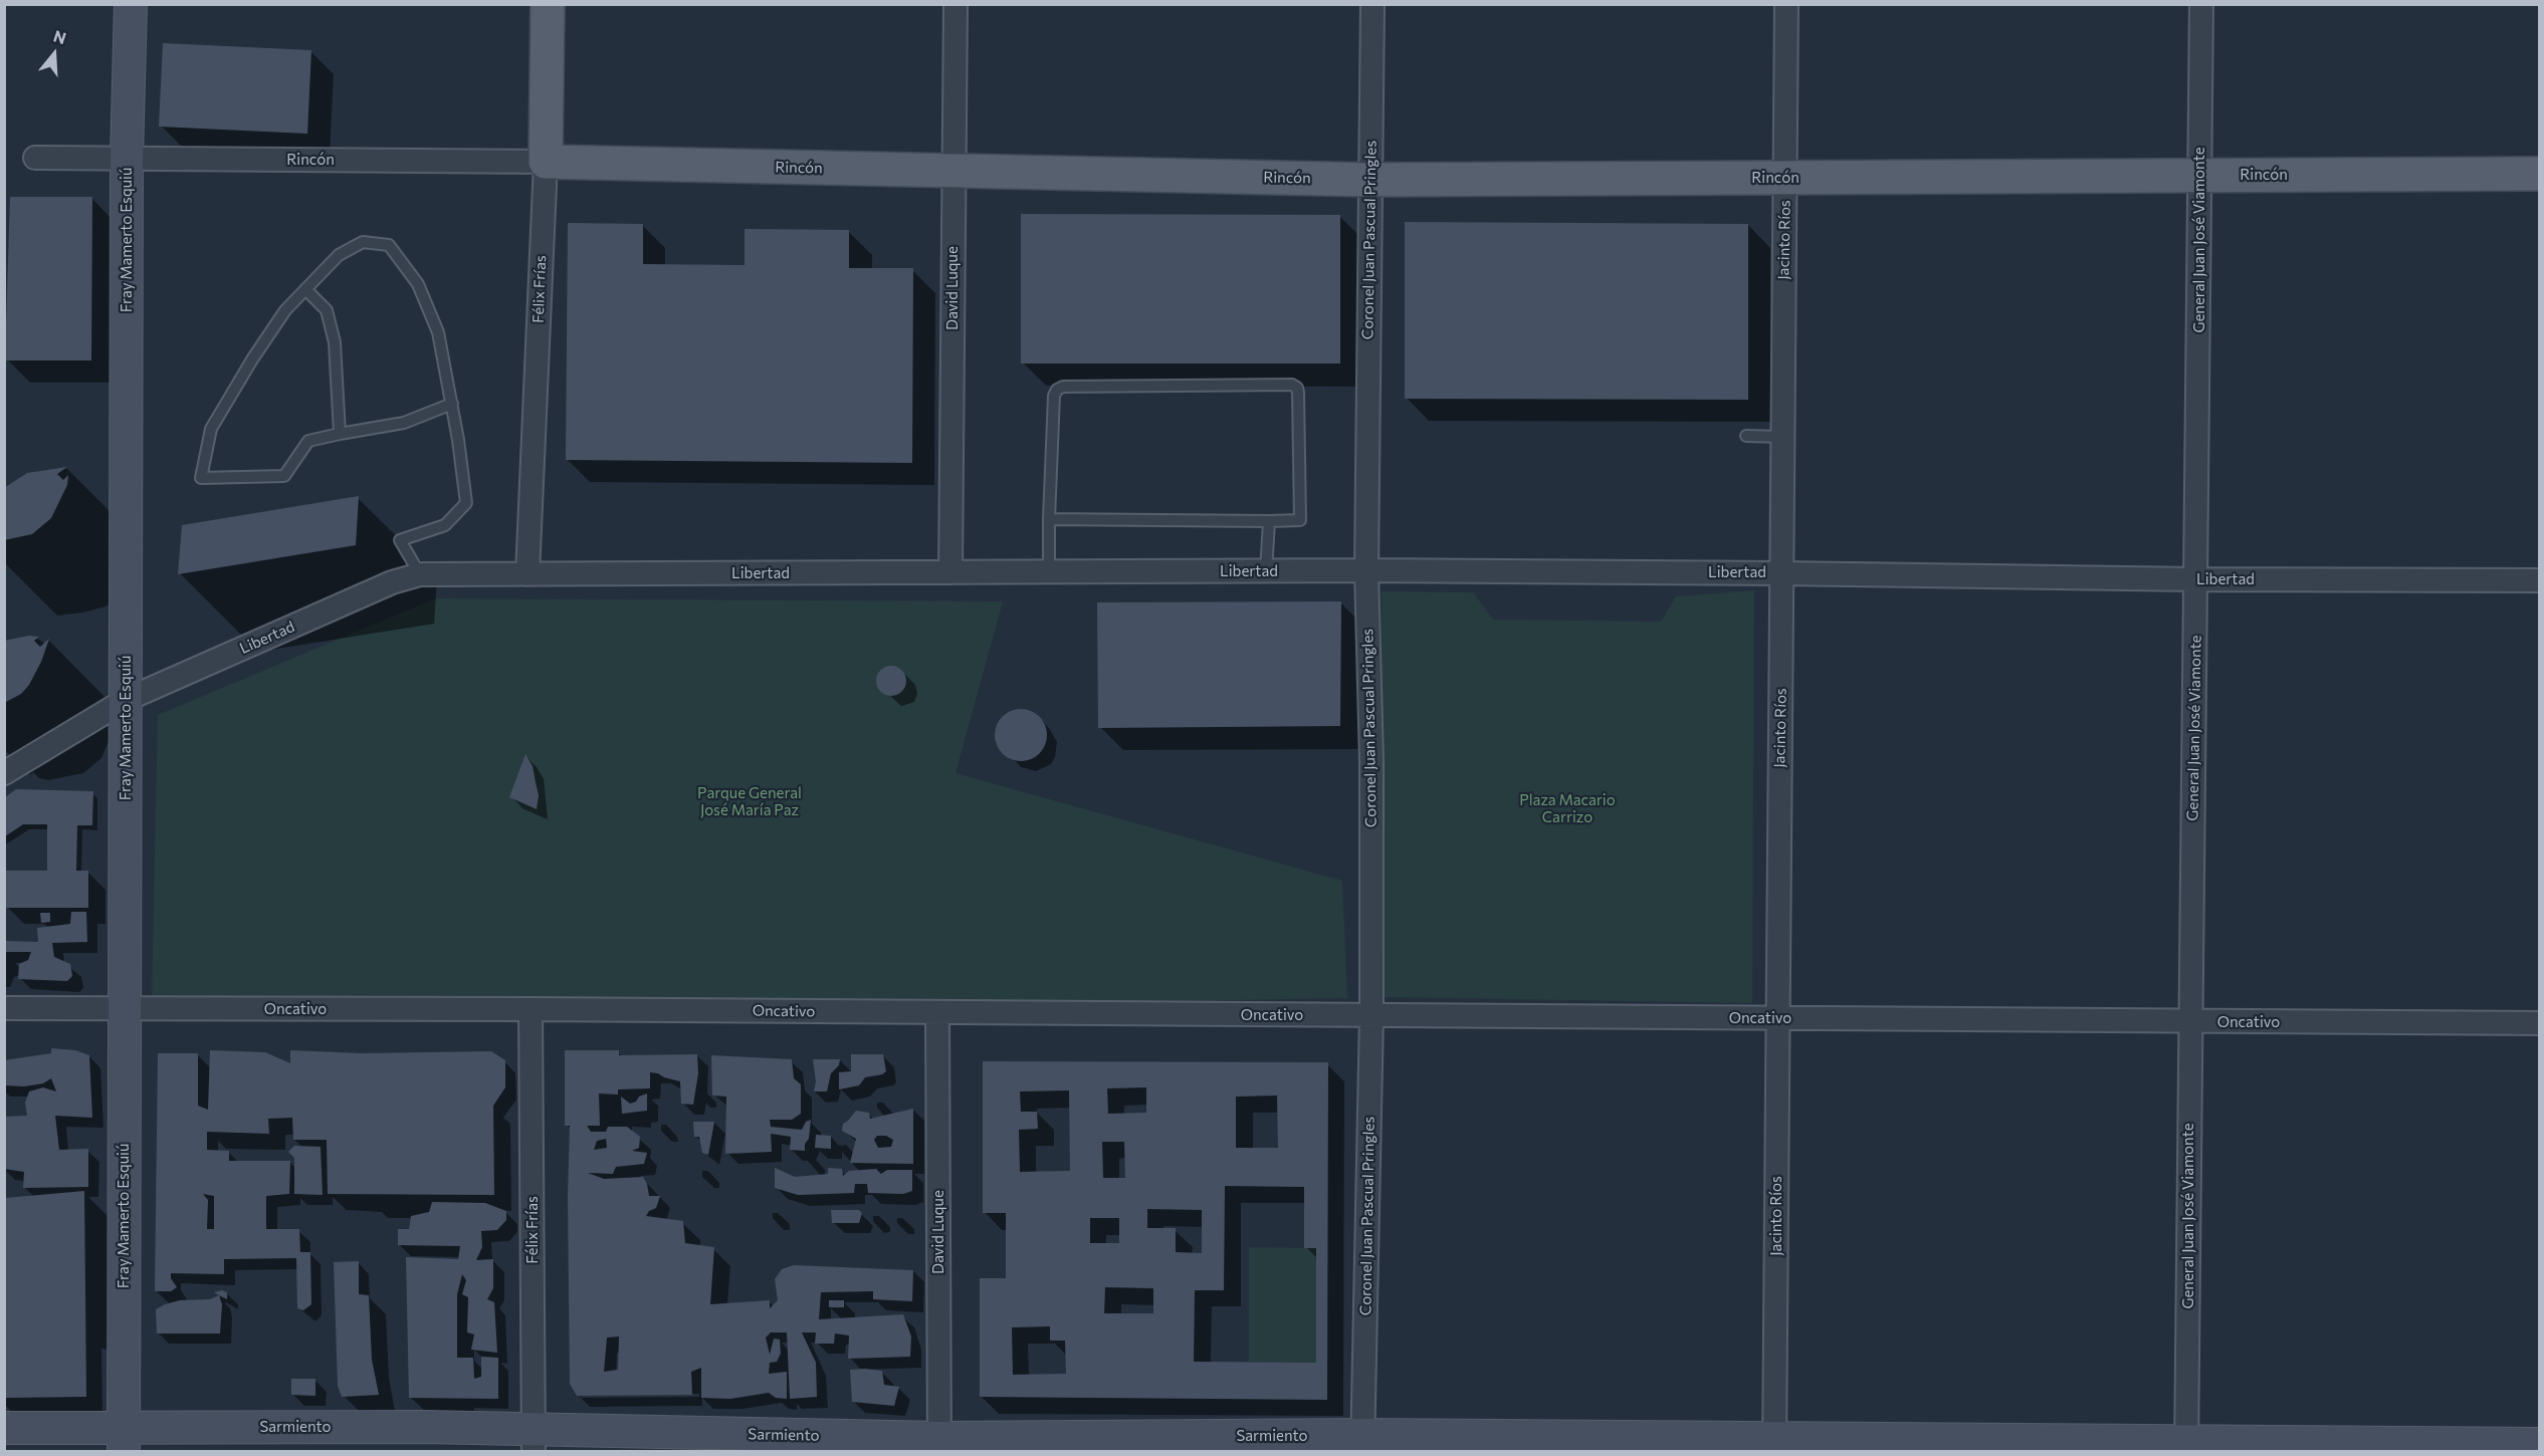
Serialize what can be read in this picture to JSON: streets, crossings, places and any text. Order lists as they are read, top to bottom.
{
  "streets": {
    "main road": [
      "Rincón",
      "Fray Mamerto Esquiú",
      "Félix Frías",
      "Sarmiento"
    ],
    "street": [
      "Coronel Juan Pascual Pringles",
      "Jacinto Ríos",
      "General Juan José Viamonte",
      "David Luque",
      "Libertad",
      "Oncativo"
    ]
  },
  "crossings": [
    ["Rincón", "Fray Mamerto Esquiú"],
    ["Rincón", "Coronel Juan Pascual Pringles"],
    ["Rincón", "Jacinto Ríos"],
    ["Rincón", "General Juan José Viamonte"],
    ["Rincón", "David Luque"],
    ["Rincón", "Félix Frías"],
    ["Fray Mamerto Esquiú", "Libertad"],
    ["Fray Mamerto Esquiú", "Oncativo"],
    ["Fray Mamerto Esquiú", "Sarmiento"],
    ["Coronel Juan Pascual Pringles", "Libertad"],
    ["Coronel Juan Pascual Pringles", "Oncativo"],
    ["Coronel Juan Pascual Pringles", "Sarmiento"],
    ["Jacinto Ríos", "Libertad"],
    ["Jacinto Ríos", "Oncativo"],
    ["Jacinto Ríos", "Sarmiento"],
    ["General Juan José Viamonte", "Libertad"],
    ["General Juan José Viamonte", "Oncativo"],
    ["General Juan José Viamonte", "Sarmiento"],
    ["David Luque", "Libertad"],
    ["David Luque", "Oncativo"],
    ["David Luque", "Sarmiento"],
    ["Félix Frías", "Libertad"],
    ["Félix Frías", "Oncativo"],
    ["Félix Frías", "Sarmiento"]
  ],
  "parks": ["Parque General José María Paz", "Plaza Macario Carrizo"],
  "north": "top"
}
